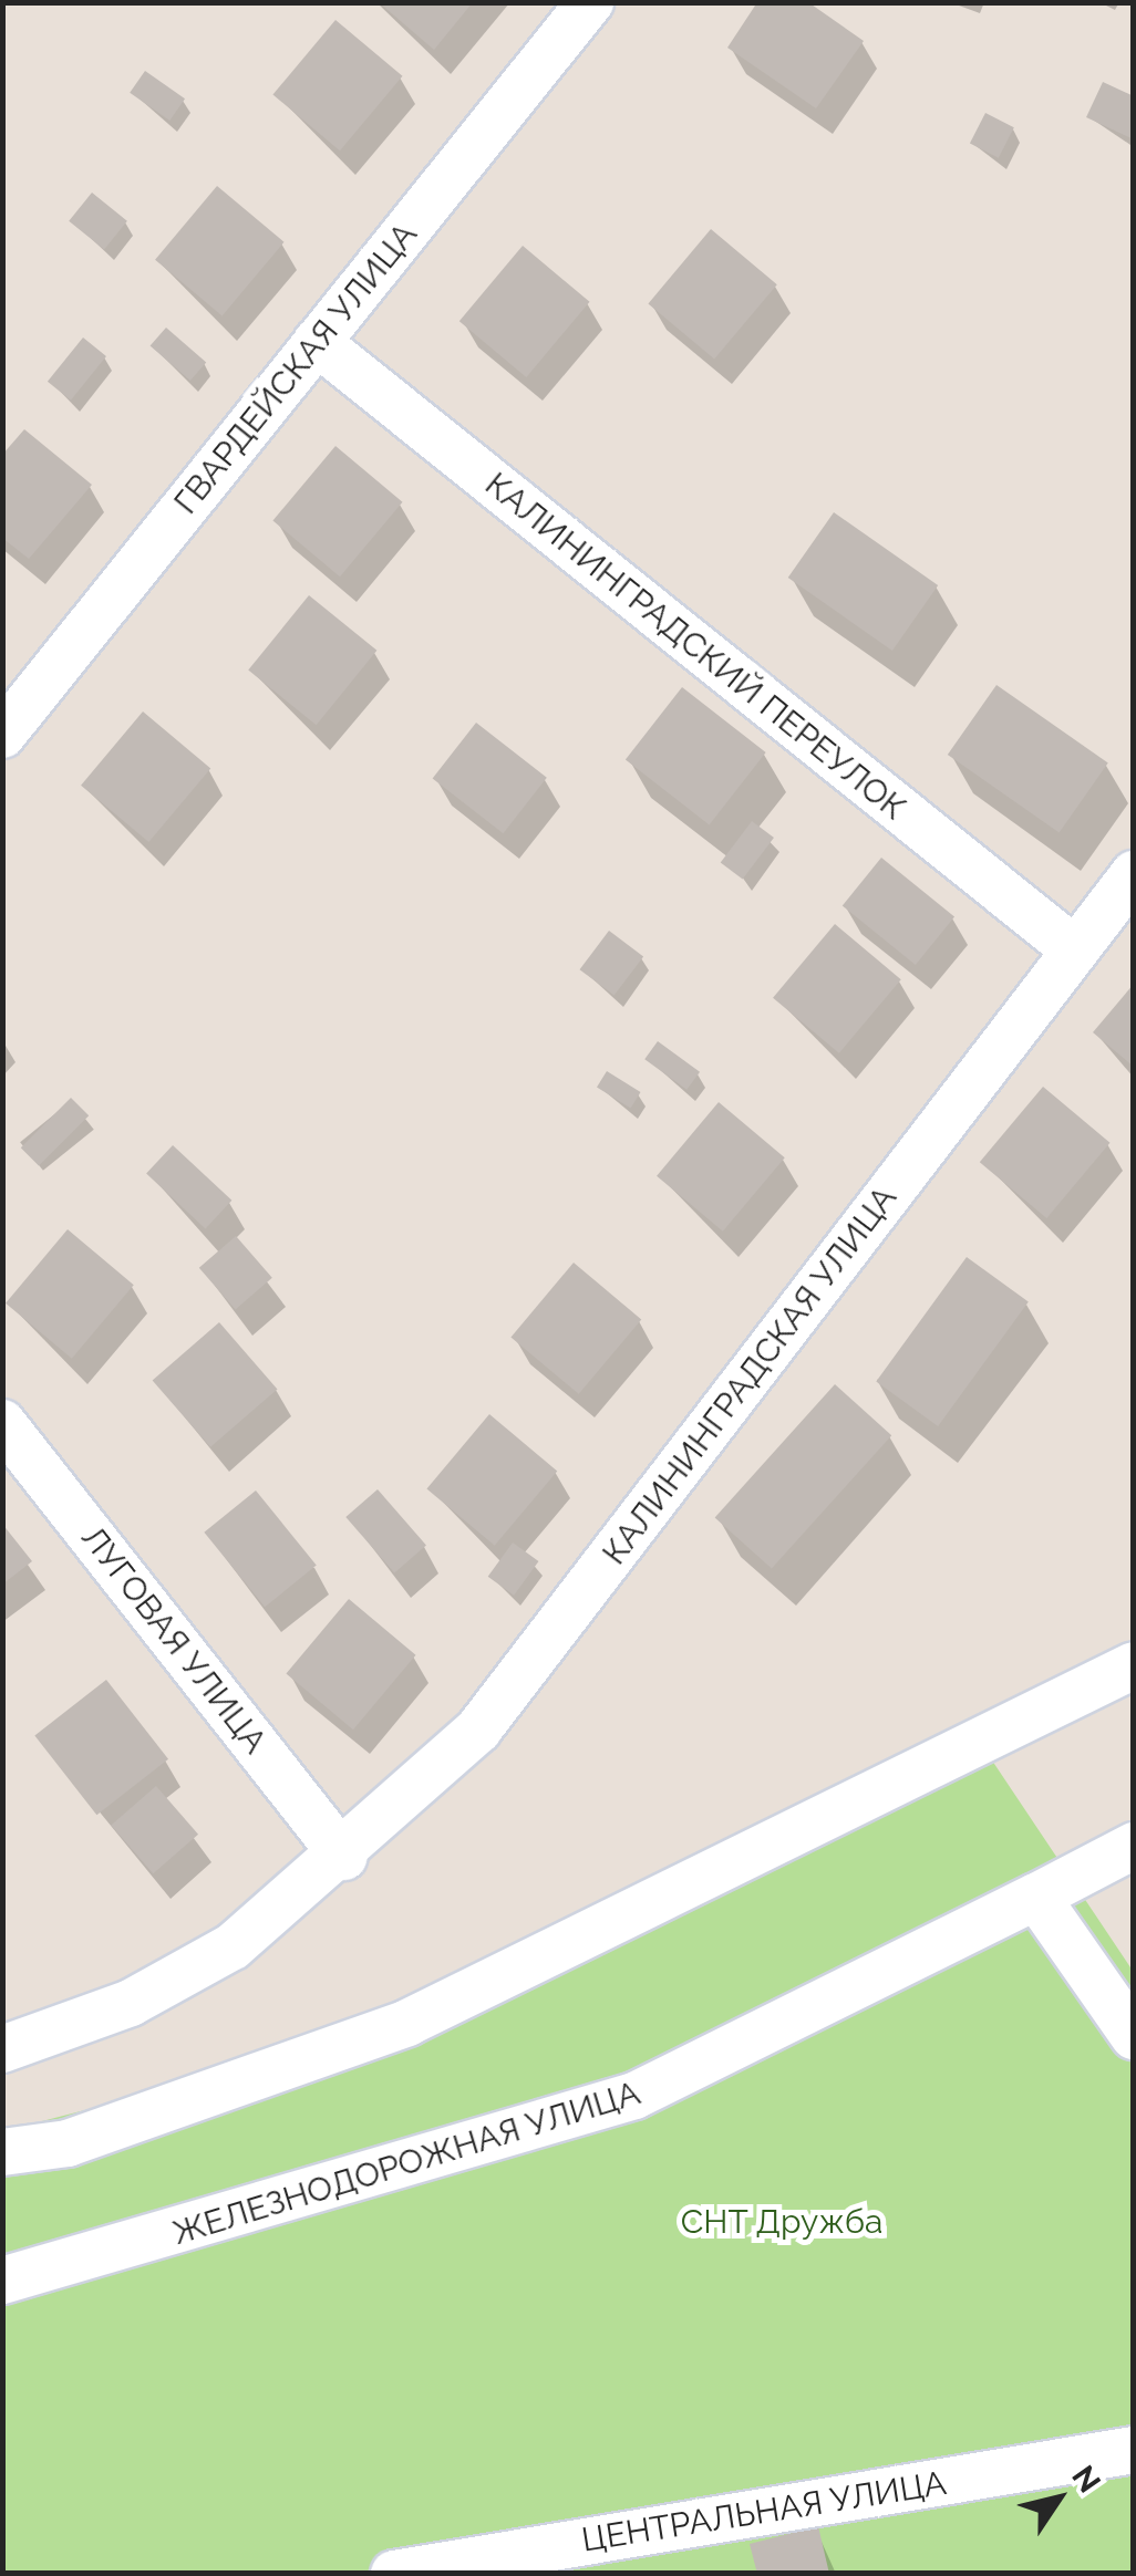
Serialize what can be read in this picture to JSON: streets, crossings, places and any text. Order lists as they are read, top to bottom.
{
  "streets": {
    "street": [
      "ГВАРДЕЙСКАЯ УЛИЦА",
      "КАЛИНИНГРАДСКИЙ ПЕРЕУЛОК",
      "КАЛИНИНГРАДСКАЯ УЛИЦА",
      "ЛУГОВАЯ УЛИЦА",
      "ЖЕЛЕЗНОДОРОЖНАЯ УЛИЦА",
      "ЦЕНТРАЛЬНАЯ УЛИЦА"
    ]
  },
  "crossings": [
    ["ГВАРДЕЙСКАЯ УЛИЦА", "КАЛИНИНГРАДСКИЙ ПЕРЕУЛОК"],
    ["КАЛИНИНГРАДСКИЙ ПЕРЕУЛОК", "КАЛИНИНГРАДСКАЯ УЛИЦА"],
    ["КАЛИНИНГРАДСКАЯ УЛИЦА", "ЛУГОВАЯ УЛИЦА"]
  ],
  "parks": ["СНТ Дружба"],
  "north": "top right"
}
